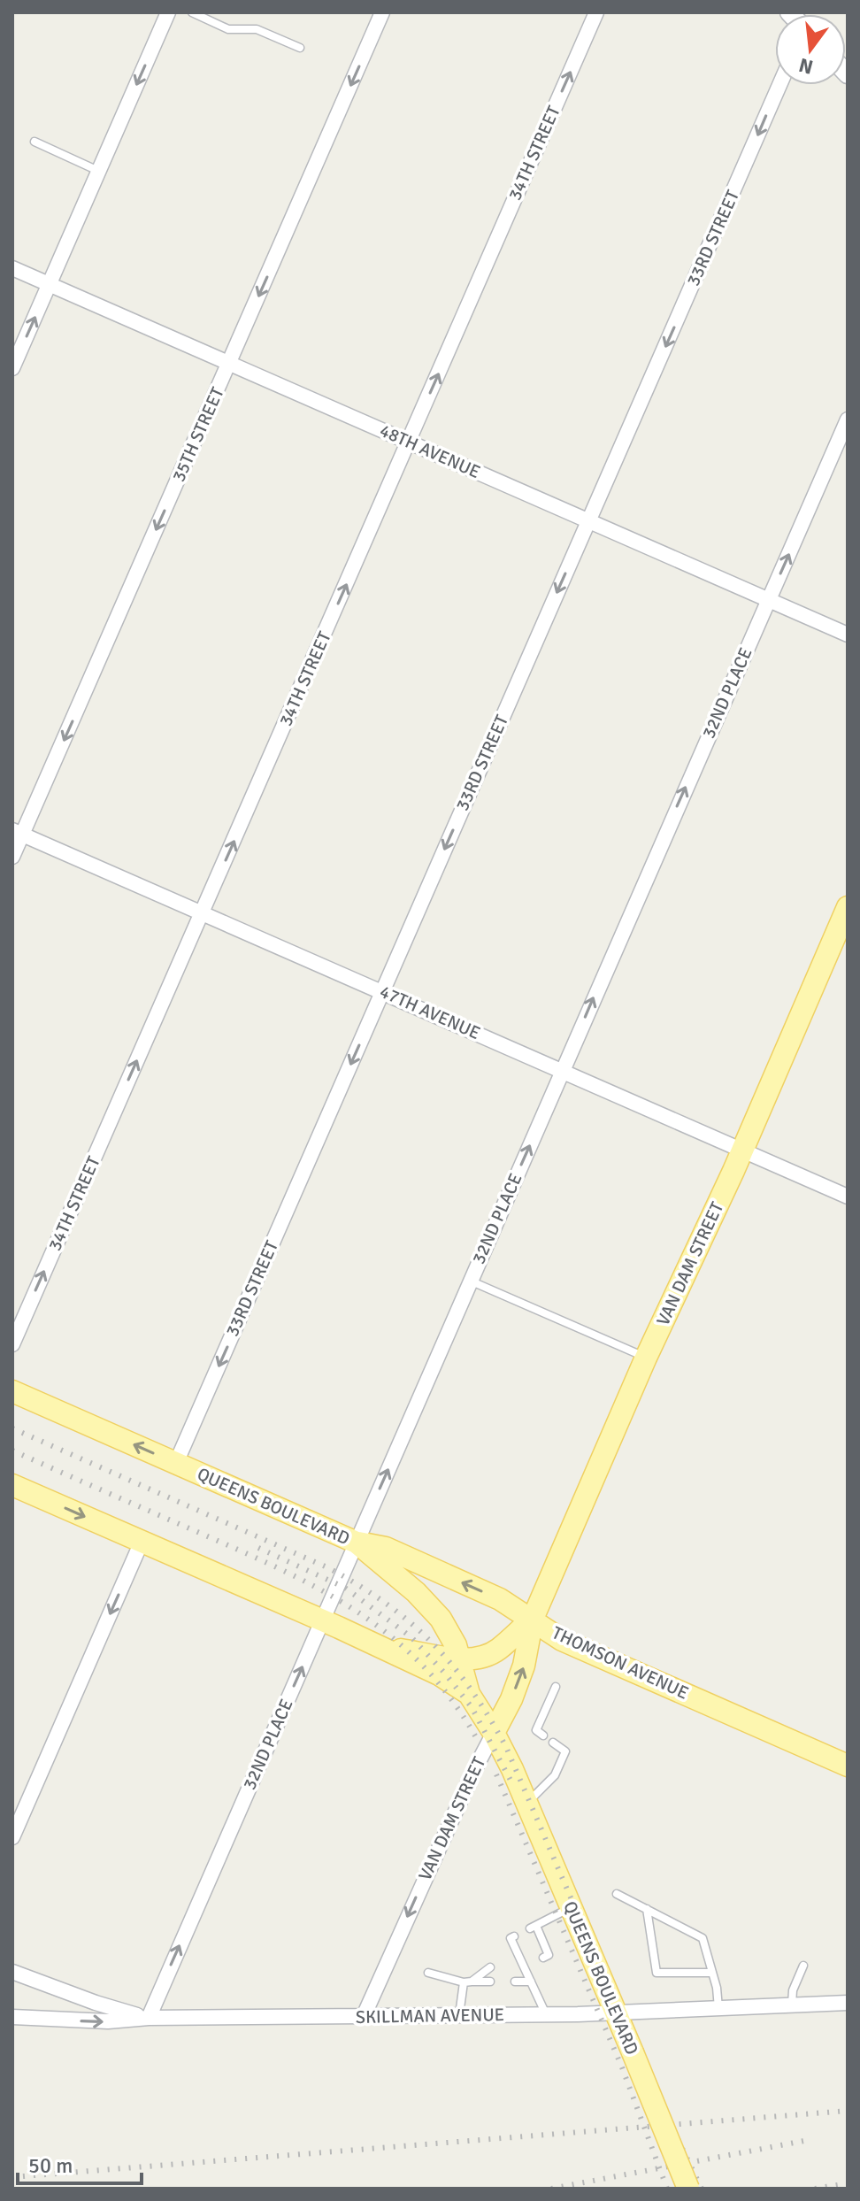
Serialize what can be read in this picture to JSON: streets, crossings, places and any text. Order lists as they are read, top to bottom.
{
  "streets": {
    "main road": ["VAN DAM STREET", "QUEENS BOULEVARD", "THOMSON AVENUE"],
    "street": [
      "34TH STREET",
      "33RD STREET",
      "35TH STREET",
      "48TH AVENUE",
      "32ND PLACE",
      "47TH AVENUE",
      "SKILLMAN AVENUE"
    ]
  },
  "crossings": [
    ["34TH STREET", "48TH AVENUE"],
    ["34TH STREET", "47TH AVENUE"],
    ["33RD STREET", "48TH AVENUE"],
    ["33RD STREET", "47TH AVENUE"],
    ["33RD STREET", "QUEENS BOULEVARD"],
    ["35TH STREET", "48TH AVENUE"],
    ["35TH STREET", "47TH AVENUE"],
    ["48TH AVENUE", "32ND PLACE"],
    ["32ND PLACE", "47TH AVENUE"],
    ["32ND PLACE", "QUEENS BOULEVARD"],
    ["32ND PLACE", "THOMSON AVENUE"],
    ["32ND PLACE", "SKILLMAN AVENUE"],
    ["47TH AVENUE", "VAN DAM STREET"],
    ["VAN DAM STREET", "QUEENS BOULEVARD"],
    ["VAN DAM STREET", "THOMSON AVENUE"],
    ["VAN DAM STREET", "SKILLMAN AVENUE"],
    ["QUEENS BOULEVARD", "THOMSON AVENUE"],
    ["QUEENS BOULEVARD", "SKILLMAN AVENUE"]
  ],
  "one_way": [
    "34TH STREET",
    "33RD STREET",
    "35TH STREET",
    "32ND PLACE"
  ],
  "scale_bar": "50 m",
  "north": "bottom"
}
